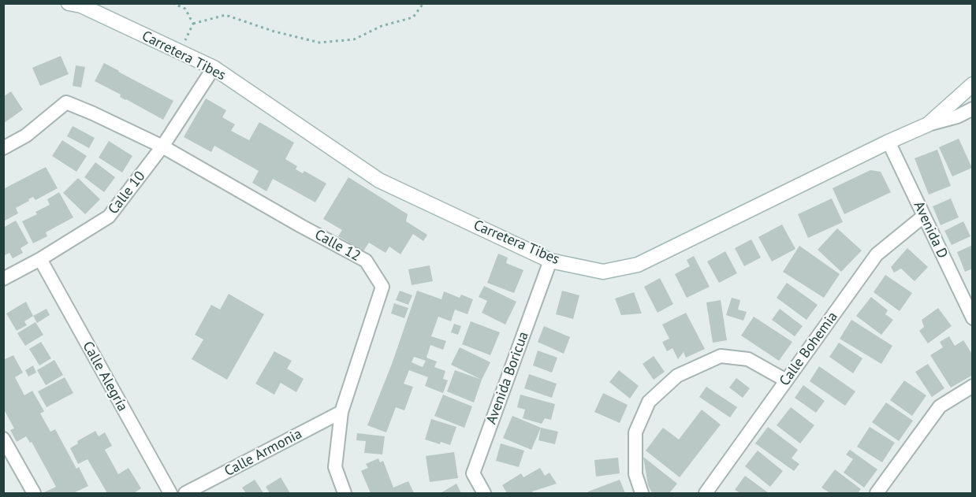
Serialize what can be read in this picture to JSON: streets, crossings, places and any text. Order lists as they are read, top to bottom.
{
  "streets": {
    "street": [
      "Carretera Tibes",
      "Calle 10",
      "Avenida D",
      "Calle 12",
      "Calle Bohemia",
      "Calle Alegría",
      "Avenida Boricua",
      "Calle Armonia"
    ]
  },
  "crossings": [
    ["Carretera Tibes", "Calle 10"],
    ["Carretera Tibes", "Avenida D"],
    ["Carretera Tibes", "Avenida Boricua"],
    ["Calle 10", "Calle 12"],
    ["Calle 10", "Calle Alegría"],
    ["Avenida D", "Calle Bohemia"],
    ["Calle 12", "Calle Armonia"]
  ]
}
